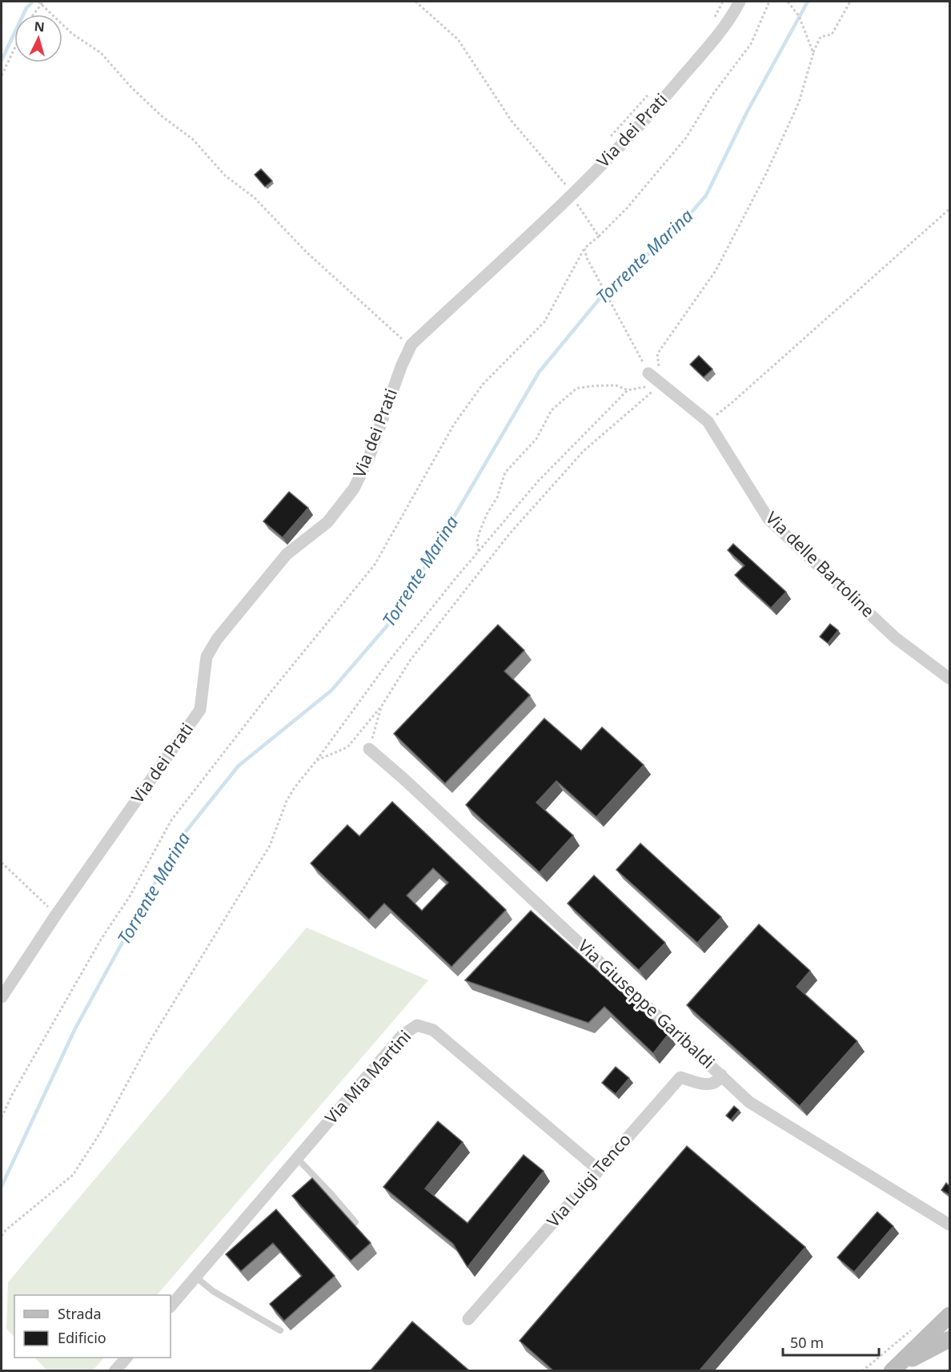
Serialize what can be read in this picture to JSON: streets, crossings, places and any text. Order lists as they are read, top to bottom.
{
  "streets": {
    "street": [
      "Via dei Prati",
      "Via delle Bartoline",
      "Via Giuseppe Garibaldi",
      "Via Mia Martini",
      "Via Luigi Tenco"
    ]
  },
  "crossings": [
    ["Via Giuseppe Garibaldi", "Via Luigi Tenco"],
    ["Via Mia Martini", "Via Luigi Tenco"]
  ],
  "water": ["Torrente Marina"],
  "legend": ["Strada", "Edificio"],
  "scale_bar": "50 m",
  "north": "top"
}
